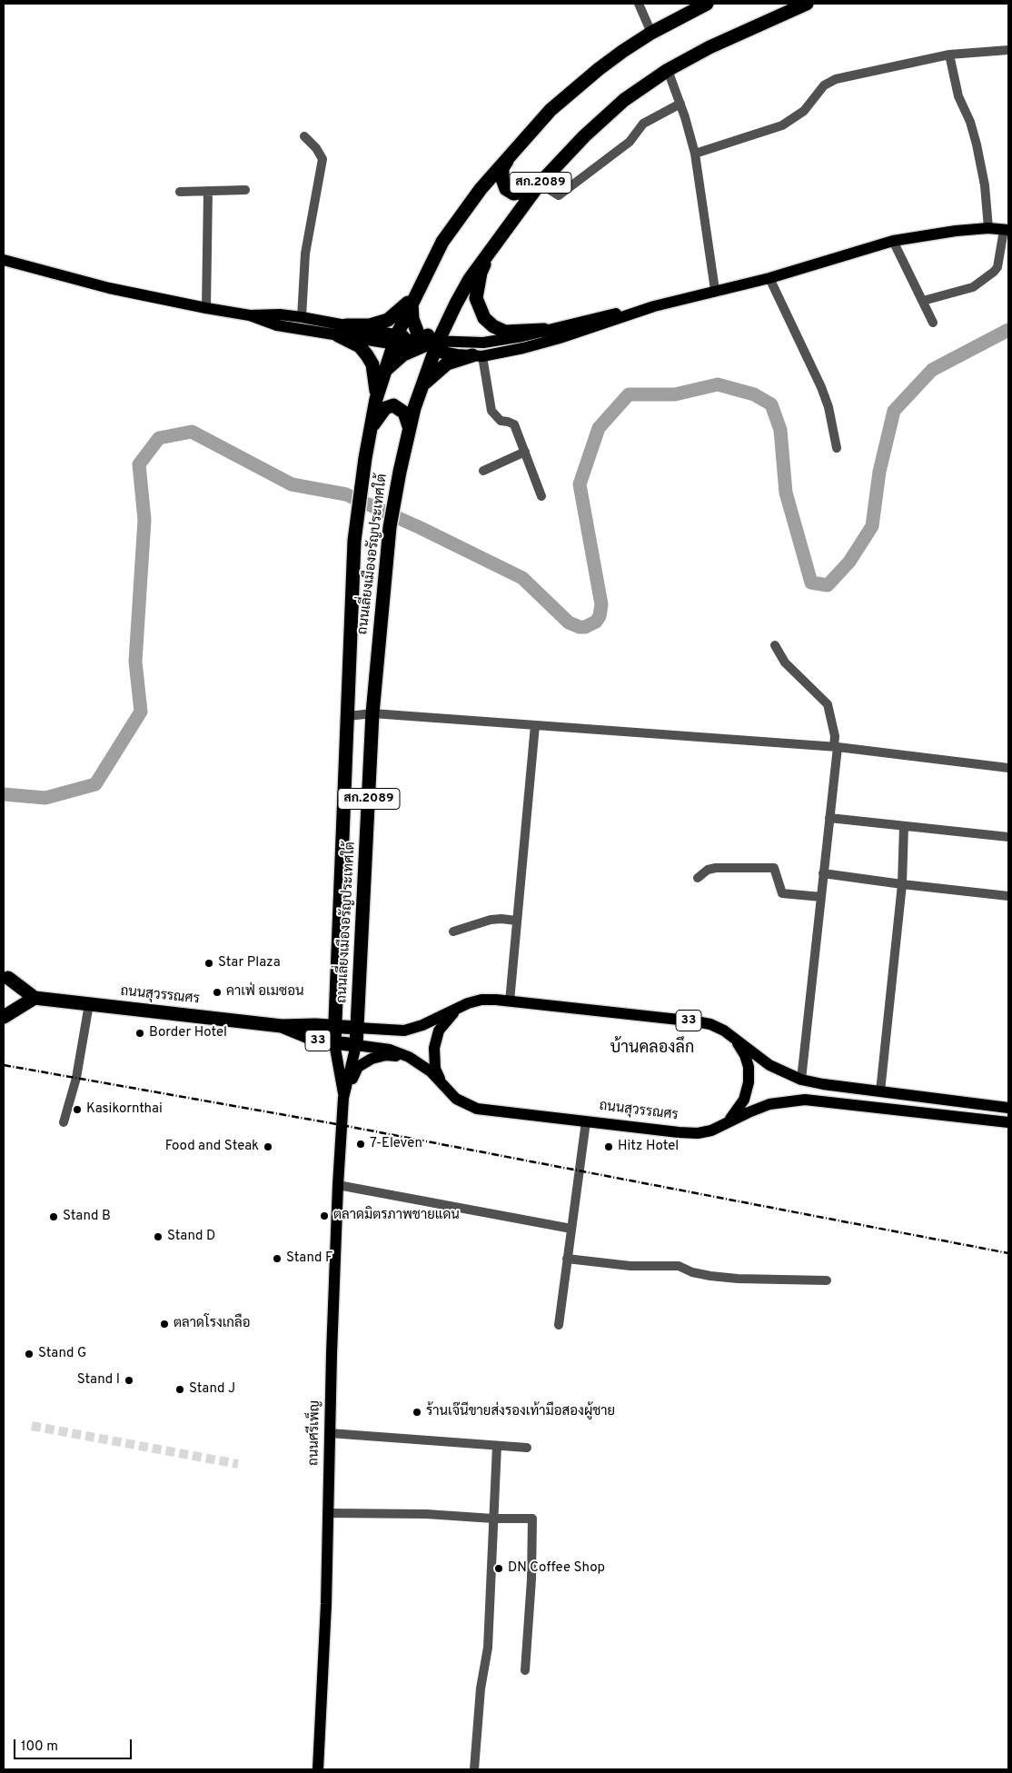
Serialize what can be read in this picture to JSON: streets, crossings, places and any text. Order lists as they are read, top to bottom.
{
  "streets": {
    "highway": [
      "สก.2089",
      "ถนนเลี่ยงเมืองอรัญประเทศใต้",
      "ถนนสุวรรณศร",
      "33"
    ],
    "main road": ["ถนนศรีเพ็ญ"]
  },
  "crossings": [
    ["ถนนเลี่ยงเมืองอรัญประเทศใต้", "ถนนสุวรรณศร"],
    ["ถนนเลี่ยงเมืองอรัญประเทศใต้", "ถนนศรีเพ็ญ"],
    ["ถนนสุวรรณศร", "ถนนศรีเพ็ญ"]
  ],
  "districts": ["บ้านคลองลึก"],
  "places": [
    "Star Plaza",
    "คาเฟ่ อเมซอน",
    "Border Hotel",
    "Kasikornthai",
    "7-Eleven",
    "Food and Steak",
    "Hitz Hotel",
    "ตลาดมิตรภาพชายแดน",
    "Stand B",
    "Stand D",
    "Stand F",
    "ตลาดโรงเกลือ",
    "Stand G",
    "Stand I",
    "Stand J",
    "ร้านเจ๊นีขายส่งรองเท้ามือสองผู้ชาย",
    "DN Coffee Shop"
  ],
  "scale_bar": "100 m"
}
